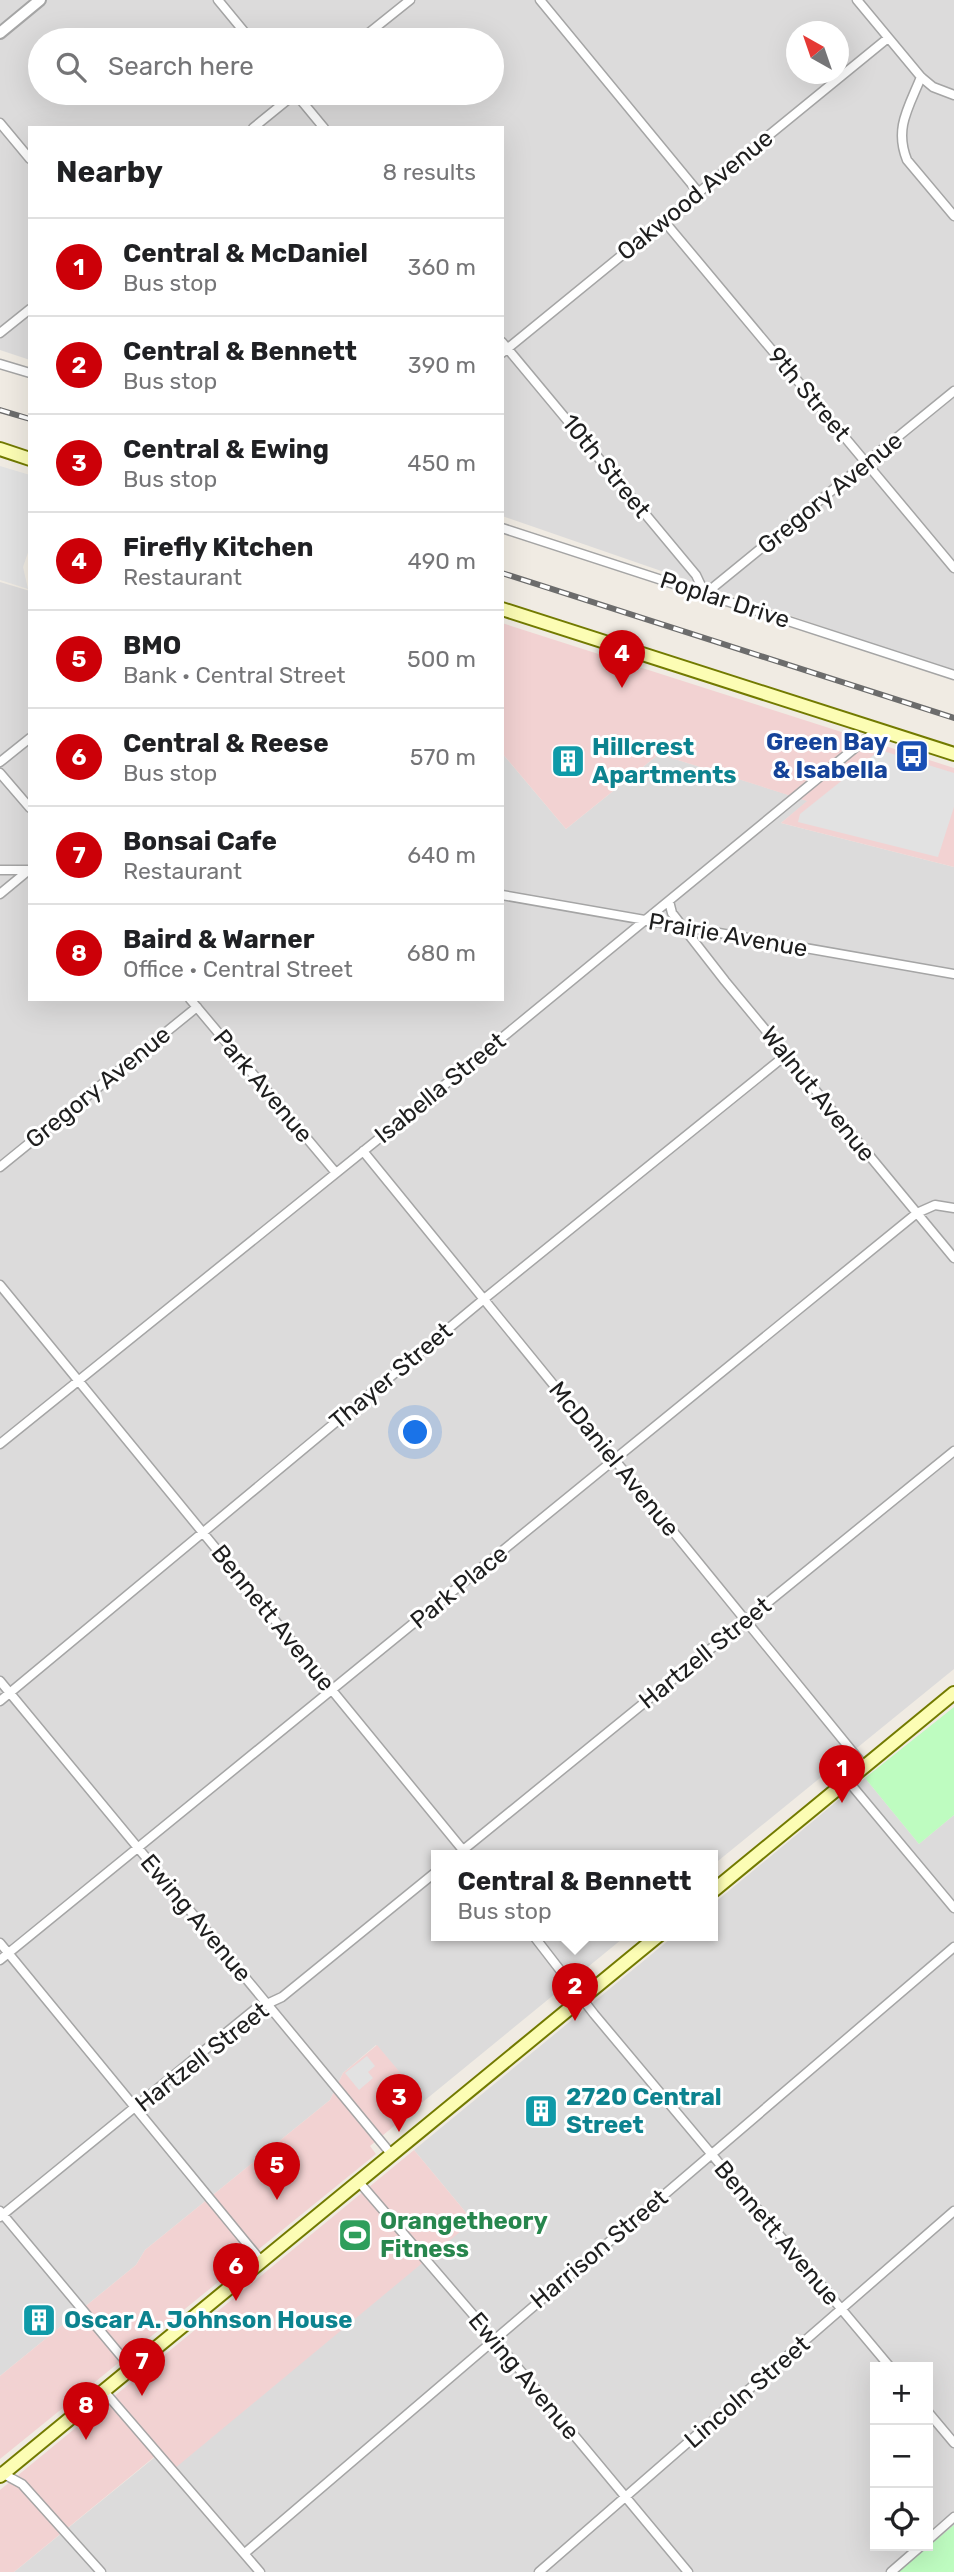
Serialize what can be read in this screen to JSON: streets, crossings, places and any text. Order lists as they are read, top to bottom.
{
  "streets": {
    "street": [
      "Oakwood Avenue",
      "9th Street",
      "10th Street",
      "Gregory Avenue",
      "Poplar Drive",
      "Prairie Avenue",
      "Park Avenue",
      "Isabella Street",
      "Walnut Avenue",
      "Thayer Street",
      "McDaniel Avenue",
      "Park Place",
      "Bennett Avenue",
      "Hartzell Street",
      "Ewing Avenue",
      "Harrison Street",
      "Lincoln Street"
    ]
  },
  "crossings": [
    ["Oakwood Avenue", "9th Street"],
    ["Oakwood Avenue", "10th Street"],
    ["9th Street", "Gregory Avenue"],
    ["10th Street", "Gregory Avenue"],
    ["10th Street", "Poplar Drive"],
    ["Gregory Avenue", "Poplar Drive"],
    ["Gregory Avenue", "Park Avenue"],
    ["Prairie Avenue", "Isabella Street"],
    ["Prairie Avenue", "Walnut Avenue"],
    ["Park Avenue", "Isabella Street"],
    ["Isabella Street", "Walnut Avenue"],
    ["Isabella Street", "McDaniel Avenue"],
    ["Isabella Street", "Bennett Avenue"],
    ["Walnut Avenue", "Thayer Street"],
    ["Walnut Avenue", "Park Place"],
    ["Thayer Street", "McDaniel Avenue"],
    ["Thayer Street", "Bennett Avenue"],
    ["Thayer Street", "Ewing Avenue"],
    ["McDaniel Avenue", "Park Place"],
    ["McDaniel Avenue", "Hartzell Street"],
    ["Park Place", "Bennett Avenue"],
    ["Park Place", "Ewing Avenue"],
    ["Bennett Avenue", "Harrison Street"],
    ["Bennett Avenue", "Lincoln Street"],
    ["Hartzell Street", "Ewing Avenue"],
    ["Ewing Avenue", "Harrison Street"],
    ["Ewing Avenue", "Lincoln Street"]
  ],
  "places": {
    "bus stop": ["Green Bay & Isabella"],
    "building": ["Hillcrest Apartments", "2720 Central Street", "Oscar A. Johnson House"],
    "sports": ["Orangetheory Fitness"]
  },
  "north": "top left",
  "page": {
    "search": "Search here",
    "heading": ["Nearby", "8 results"],
    "list": [
      {
        "mark": "1",
        "name": "Central & McDaniel",
        "note": "Bus stop",
        "value": "360 m"
      },
      {
        "mark": "2",
        "name": "Central & Bennett",
        "note": "Bus stop",
        "value": "390 m"
      },
      {
        "mark": "3",
        "name": "Central & Ewing",
        "note": "Bus stop",
        "value": "450 m"
      },
      {
        "mark": "4",
        "name": "Firefly Kitchen",
        "note": "Restaurant",
        "value": "490 m"
      },
      {
        "mark": "5",
        "name": "BMO",
        "note": "Bank · Central Street",
        "value": "500 m"
      },
      {
        "mark": "6",
        "name": "Central & Reese",
        "note": "Bus stop",
        "value": "570 m"
      },
      {
        "mark": "7",
        "name": "Bonsai Cafe",
        "note": "Restaurant",
        "value": "640 m"
      },
      {
        "mark": "8",
        "name": "Baird & Warner",
        "note": "Office · Central Street",
        "value": "680 m"
      }
    ],
    "pins": [
      "4",
      "1",
      "2",
      "3",
      "5",
      "6",
      "7",
      "8"
    ],
    "popup": ["Central & Bennett", "Bus stop"],
    "map_buttons": ["+", "−"]
  }
}
